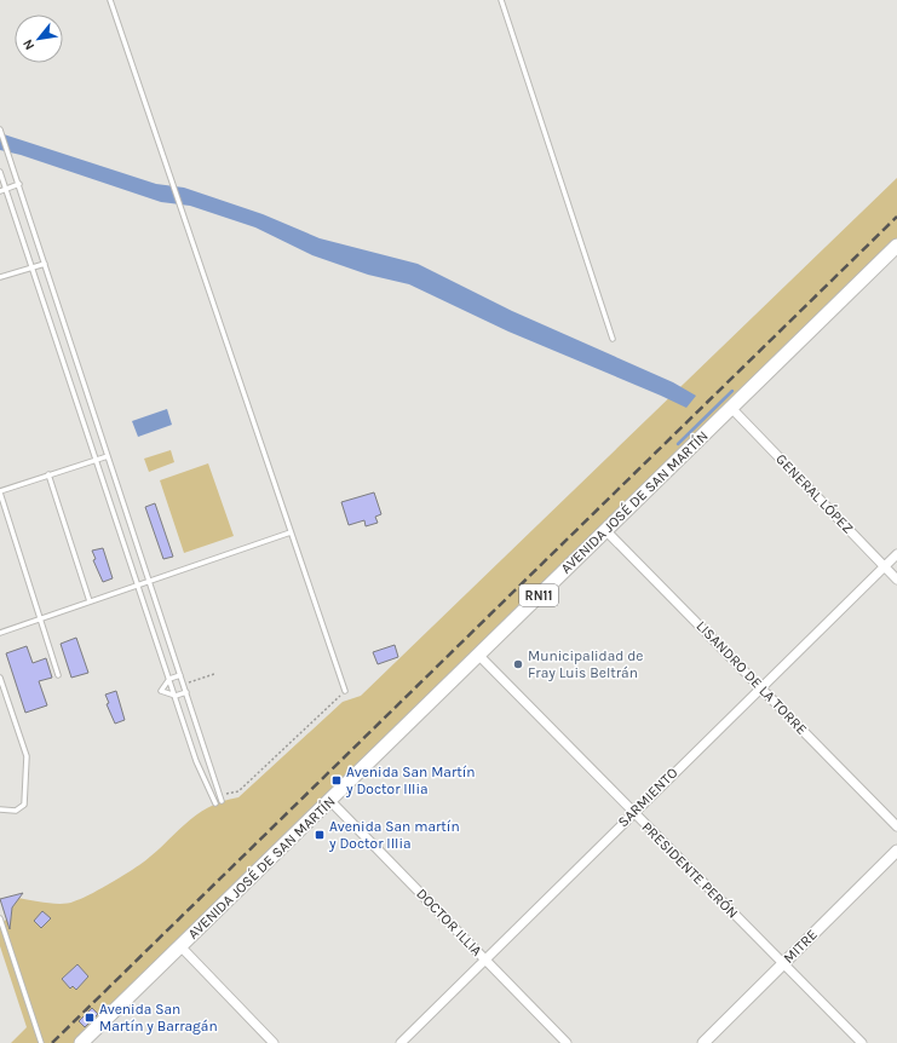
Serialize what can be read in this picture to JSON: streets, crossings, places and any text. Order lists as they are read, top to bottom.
{
  "streets": {
    "main road": ["AVENIDA JOSÉ DE SAN MARTÍN", "RN11"],
    "street": [
      "GENERAL LÓPEZ",
      "LISANDRO DE LA TORRE",
      "SARMIENTO",
      "PRESIDENTE PERÓN",
      "DOCTOR ILLIA",
      "MITRE"
    ]
  },
  "crossings": [
    ["GENERAL LÓPEZ", "AVENIDA JOSÉ DE SAN MARTÍN"],
    ["GENERAL LÓPEZ", "SARMIENTO"],
    ["AVENIDA JOSÉ DE SAN MARTÍN", "LISANDRO DE LA TORRE"],
    ["AVENIDA JOSÉ DE SAN MARTÍN", "PRESIDENTE PERÓN"],
    ["AVENIDA JOSÉ DE SAN MARTÍN", "DOCTOR ILLIA"],
    ["LISANDRO DE LA TORRE", "SARMIENTO"],
    ["SARMIENTO", "PRESIDENTE PERÓN"],
    ["SARMIENTO", "DOCTOR ILLIA"],
    ["PRESIDENTE PERÓN", "MITRE"]
  ],
  "places": {
    "other": ["Municipalidad de Fray Luis Beltrán"],
    "transit": ["Avenida San Martín y Doctor Illia", "Avenida San martín y Doctor Illia", "Avenida San Martín y Barragán"]
  },
  "north": "bottom left"
}
